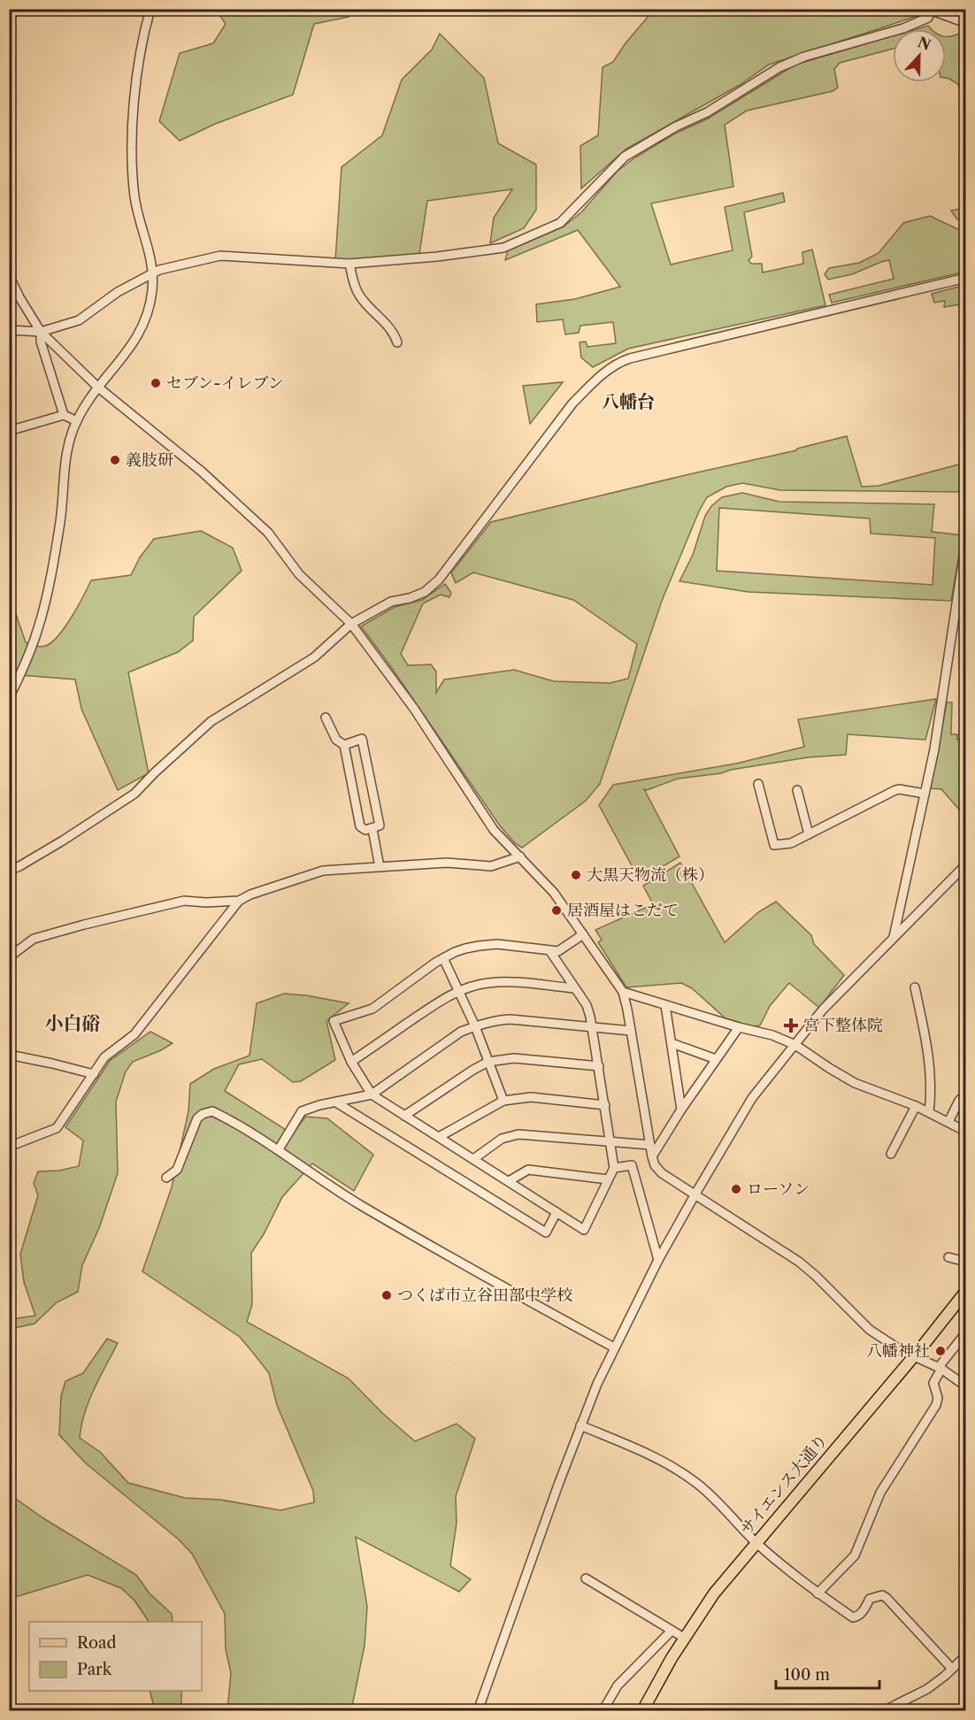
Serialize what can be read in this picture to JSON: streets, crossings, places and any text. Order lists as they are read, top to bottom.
{
  "streets": {
    "main road": ["サイエンス大通り"]
  },
  "districts": ["八幡台", "小白硲"],
  "places": {
    "other": [
      "セブン-イレブン",
      "義肢研",
      "大黒天物流（株）",
      "居酒屋はこだて",
      "ローソン",
      "つくば市立谷田部中学校",
      "八幡神社"
    ],
    "health": ["宮下整体院"]
  },
  "legend": ["Road", "Park"],
  "scale_bar": "100 m",
  "north": "top"
}
